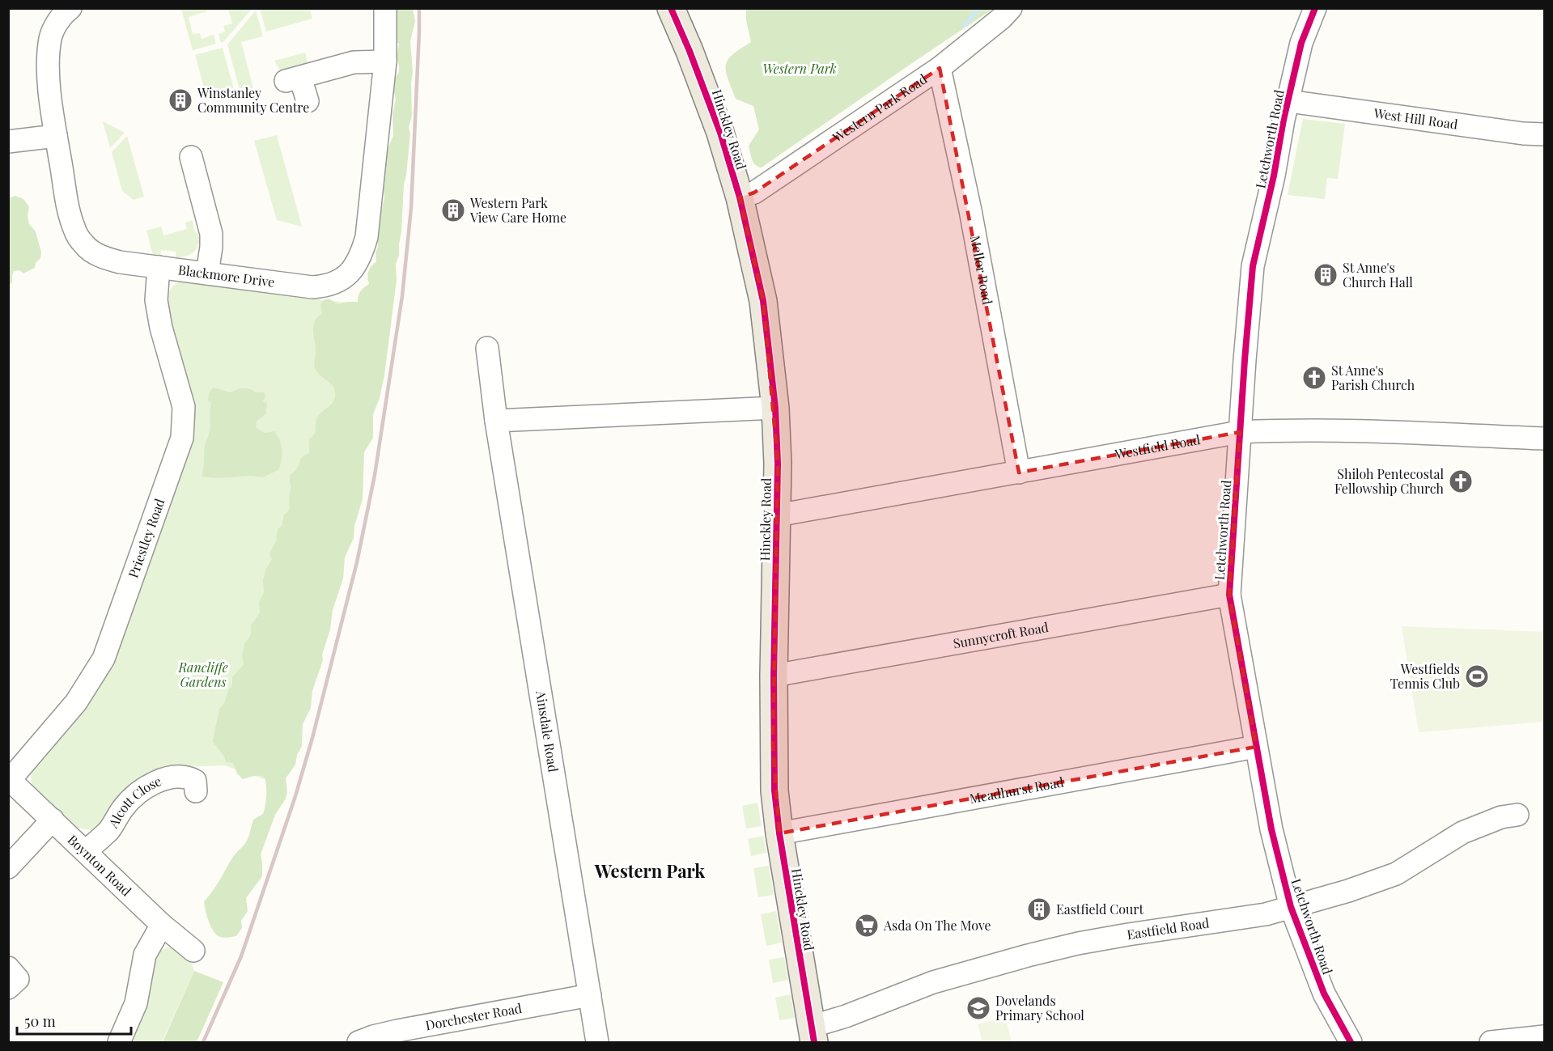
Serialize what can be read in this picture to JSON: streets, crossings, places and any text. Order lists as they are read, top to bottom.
{
  "streets": {
    "main road": ["Hinckley Road"],
    "street": [
      "Western Park Road",
      "West Hill Road",
      "Letchworth Road",
      "Mellor Road",
      "Blackmore Drive",
      "Westfield Road",
      "Priestley Road",
      "Sunnycroft Road",
      "Ainsdale Road",
      "Meadhurst Road",
      "Alcott Close",
      "Boynton Road",
      "Eastfield Road",
      "Dorchester Road"
    ]
  },
  "crossings": [
    ["Western Park Road", "Hinckley Road"],
    ["Western Park Road", "Mellor Road"],
    ["West Hill Road", "Letchworth Road"],
    ["Hinckley Road", "Westfield Road"],
    ["Hinckley Road", "Sunnycroft Road"],
    ["Hinckley Road", "Meadhurst Road"],
    ["Hinckley Road", "Eastfield Road"],
    ["Letchworth Road", "Westfield Road"],
    ["Letchworth Road", "Sunnycroft Road"],
    ["Letchworth Road", "Meadhurst Road"],
    ["Letchworth Road", "Eastfield Road"],
    ["Mellor Road", "Westfield Road"],
    ["Blackmore Drive", "Priestley Road"],
    ["Priestley Road", "Boynton Road"],
    ["Ainsdale Road", "Dorchester Road"],
    ["Alcott Close", "Boynton Road"]
  ],
  "districts": ["Western Park"],
  "parks": ["Western Park", "Rancliffe Gardens"],
  "places": {
    "building": [
      "Winstanley Community Centre",
      "Western Park View Care Home",
      "St Anne's Church Hall",
      "Eastfield Court"
    ],
    "church": ["St Anne's Parish Church", "Shiloh Pentecostal Fellowship Church"],
    "sports": ["Westfields Tennis Club"],
    "supermarket": ["Asda On The Move"],
    "school or university": ["Dovelands Primary School"]
  },
  "scale_bar": "50 m"
}
